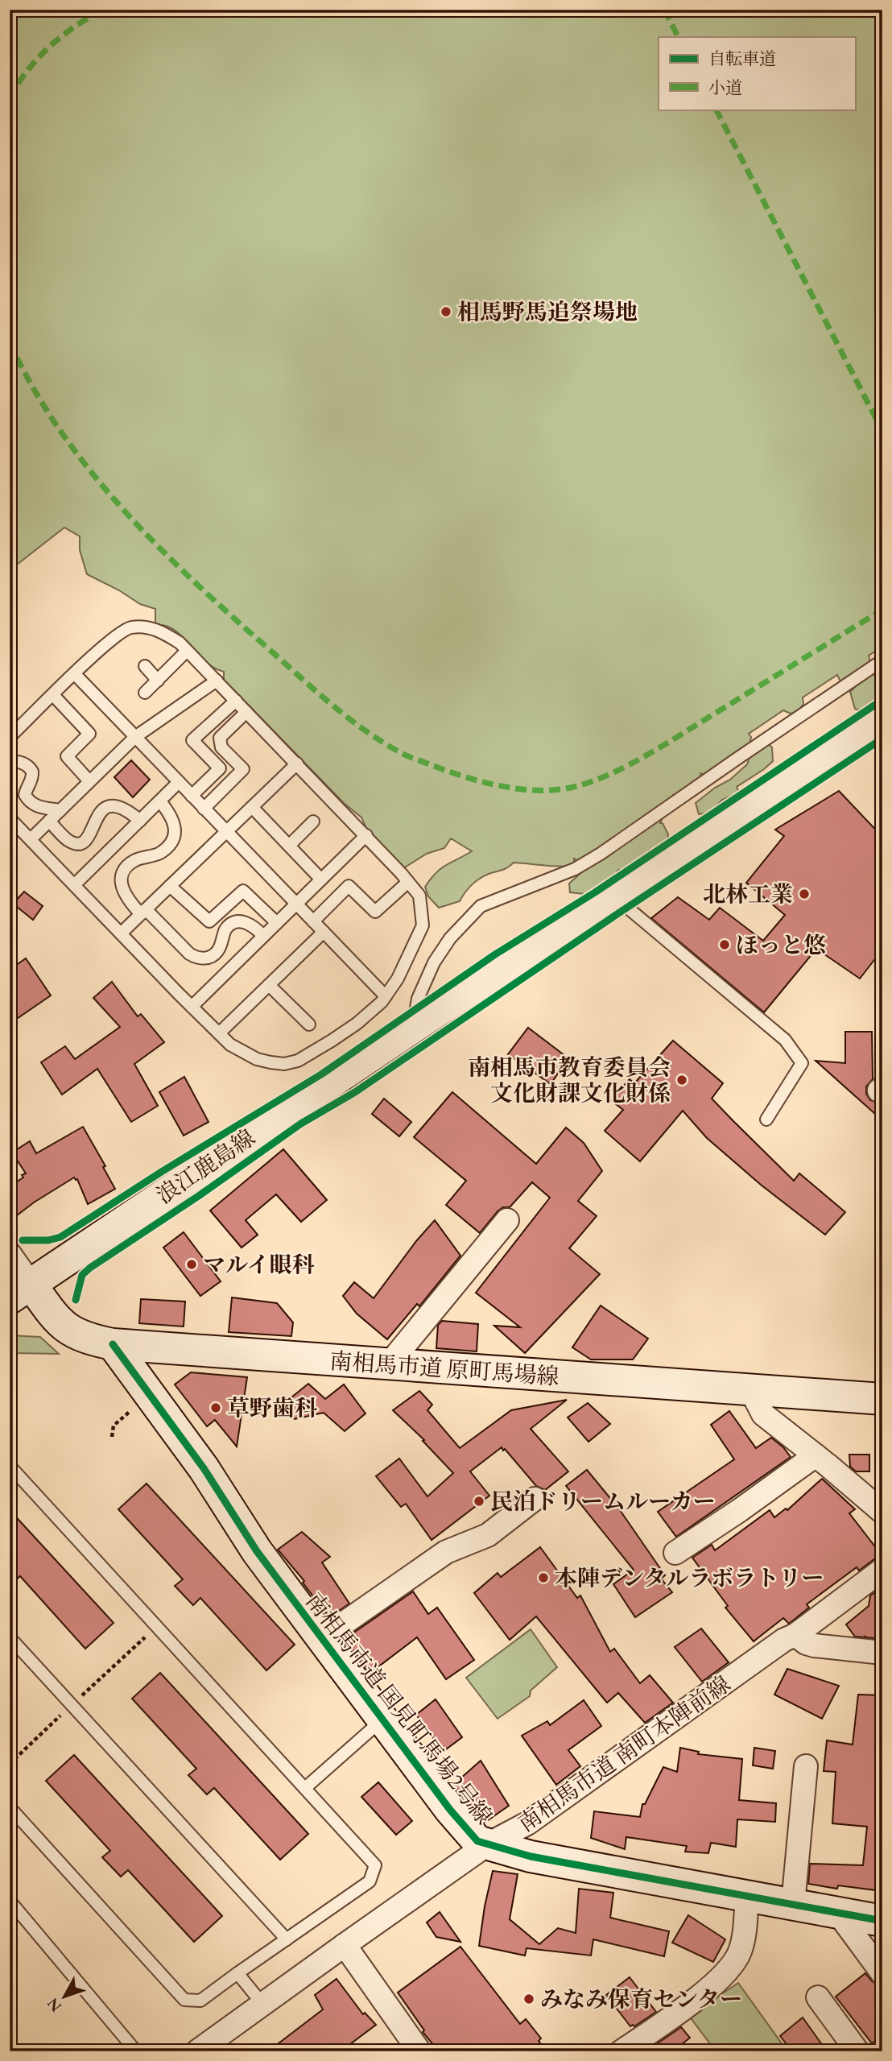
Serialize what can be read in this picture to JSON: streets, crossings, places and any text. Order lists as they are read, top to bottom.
{
  "streets": {
    "street": [
      "浪江鹿島線",
      "南相馬市道 原町馬場線",
      "南相馬市道 国見町馬場2号線",
      "南相馬市道 南町本陣前線"
    ]
  },
  "crossings": [
    ["浪江鹿島線", "南相馬市道 原町馬場線"],
    ["南相馬市道 原町馬場線", "南相馬市道 国見町馬場2号線"],
    ["南相馬市道 国見町馬場2号線", "南相馬市道 南町本陣前線"]
  ],
  "places": [
    "相馬野馬追祭場地",
    "北林工業",
    "ほっと悠",
    "南相馬市教育委員会 文化財課文化財係",
    "マルイ眼科",
    "草野歯科",
    "民泊ドリームルーカー",
    "本陣デンタルラボラトリー",
    "みなみ保育センター"
  ],
  "legend": ["自転車道", "小道"],
  "north": "bottom left"
}
